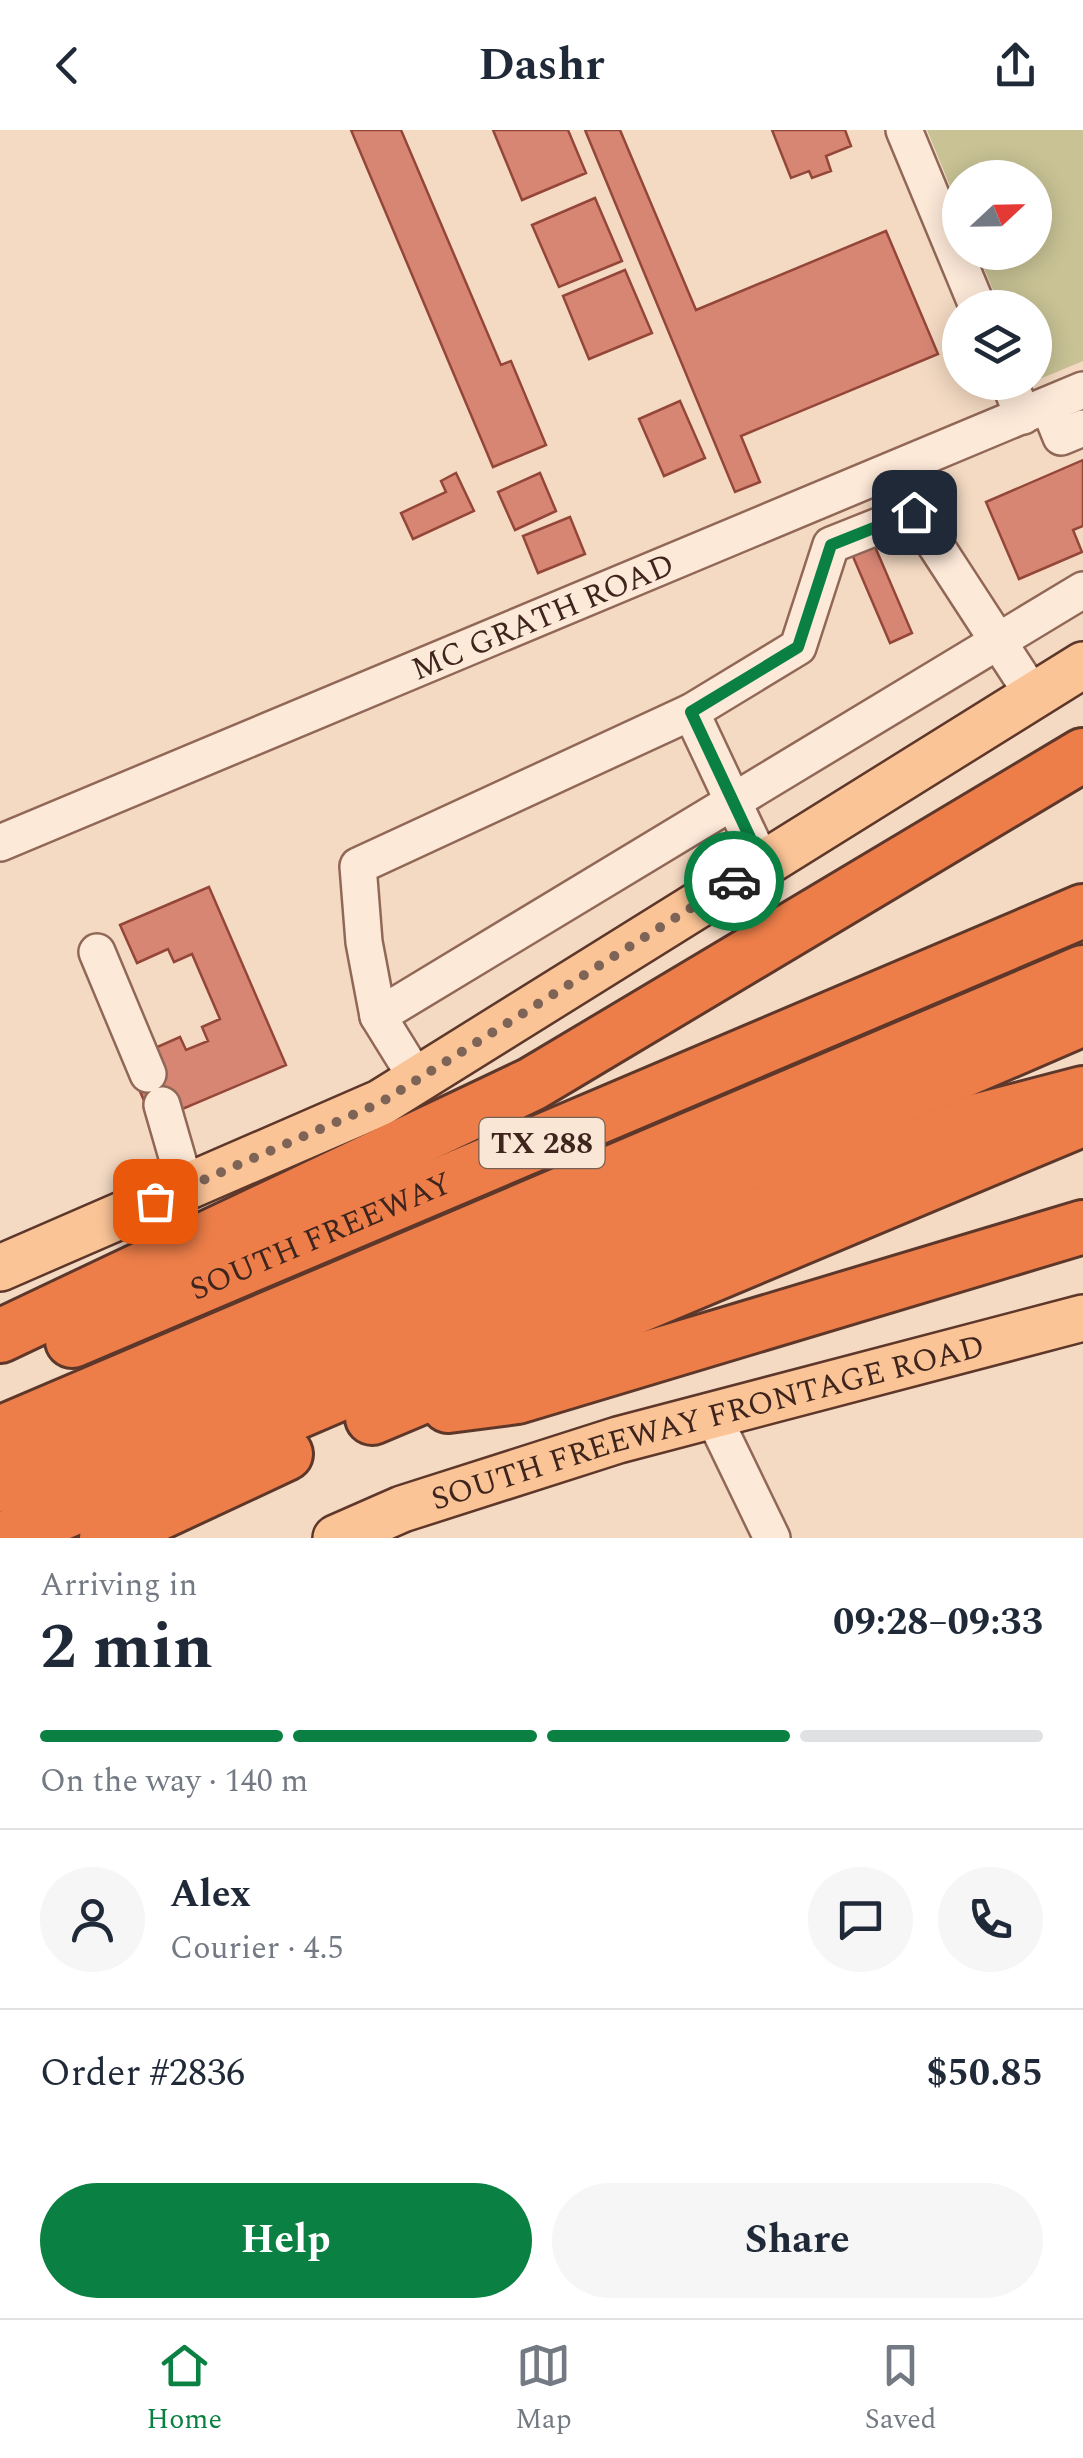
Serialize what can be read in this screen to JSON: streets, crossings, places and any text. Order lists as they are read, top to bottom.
{
  "streets": {
    "highway": ["TX 288", "SOUTH FREEWAY"],
    "main road": ["SOUTH FREEWAY FRONTAGE ROAD"],
    "street": ["MC GRATH ROAD"]
  },
  "north": "right",
  "page": {
    "header": "Dashr",
    "heading": ["2 min", "Arriving in", "09:28–09:33"],
    "panel": [
      "Alex",
      "Courier · 4.5",
      "Order #2836",
      "$50.85"
    ],
    "bar": "On the way · 140 m",
    "buttons": ["Help", "Share"],
    "tabs": ["Home", "Map", "Saved"]
  }
}
